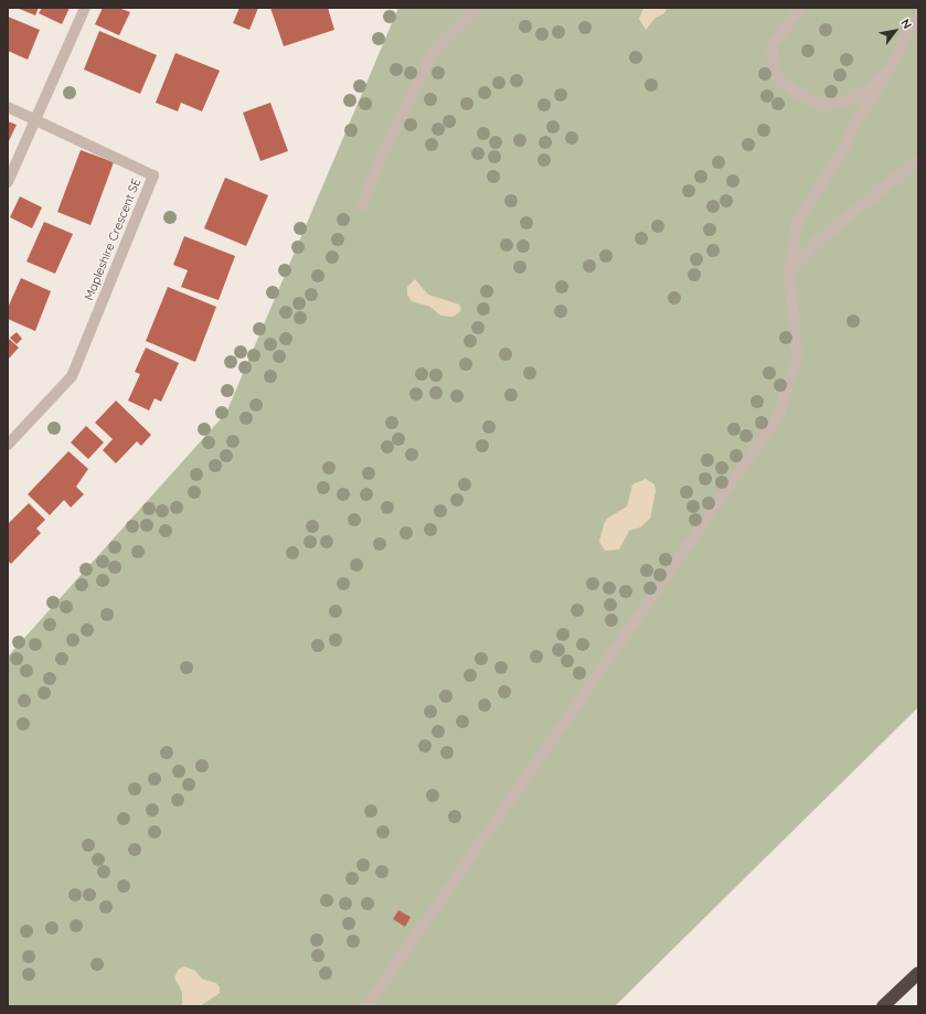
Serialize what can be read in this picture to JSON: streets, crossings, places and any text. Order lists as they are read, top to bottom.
{
  "streets": {
    "street": ["Mapleshire Crescent SE"]
  },
  "north": "top right"
}
